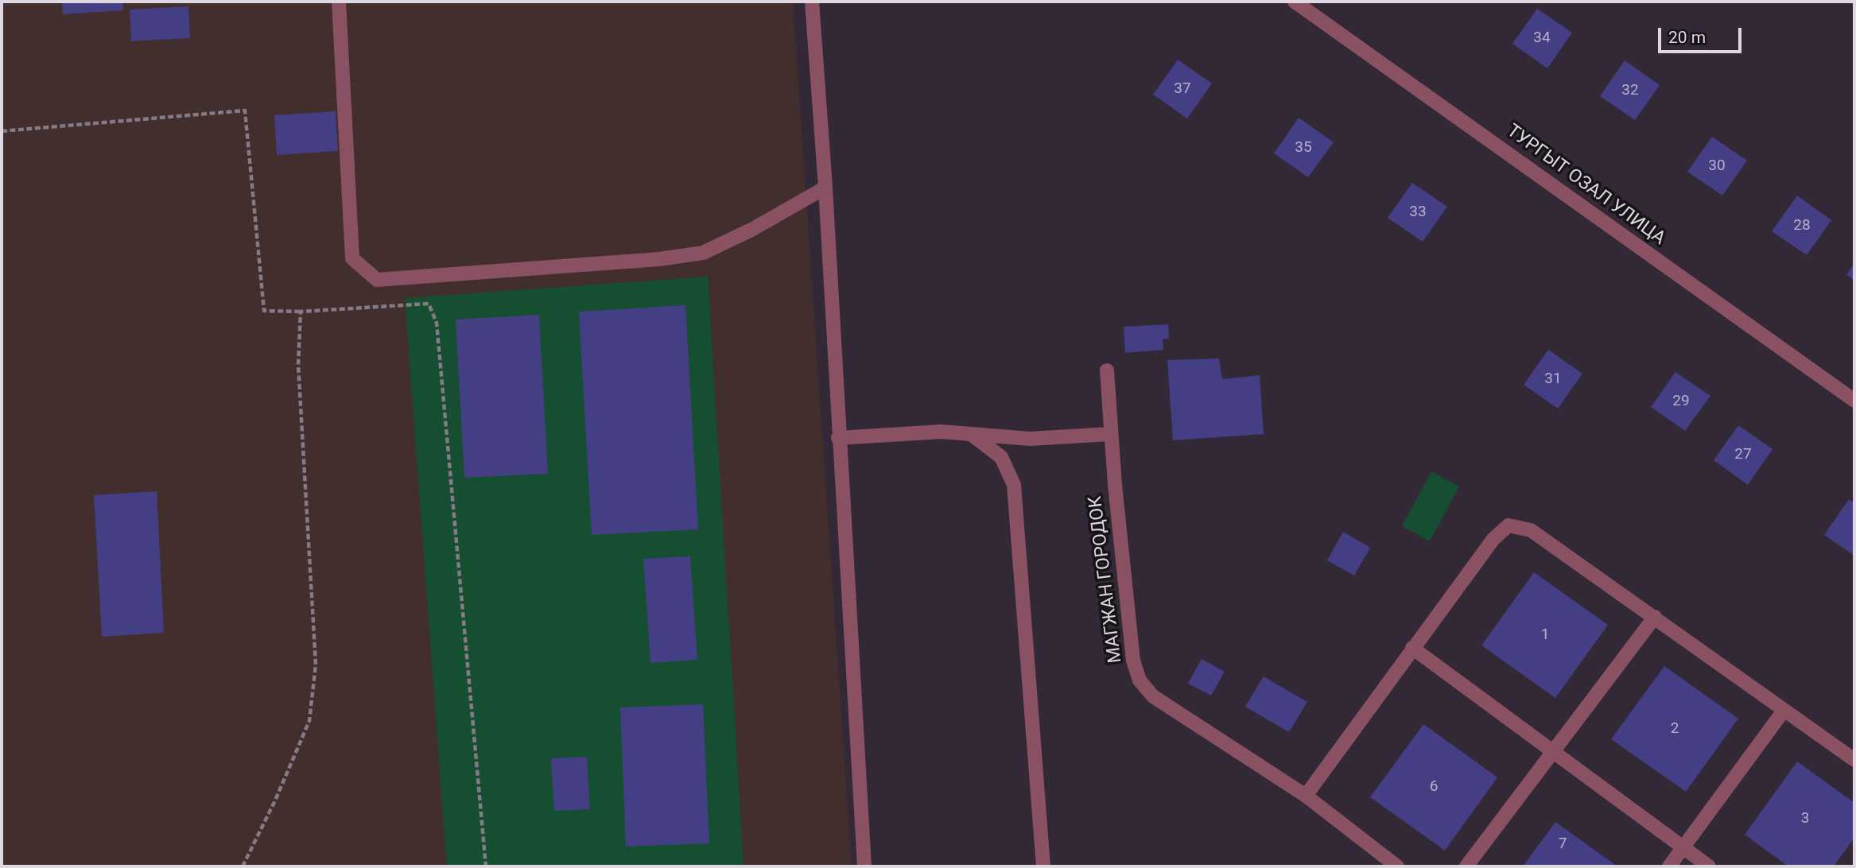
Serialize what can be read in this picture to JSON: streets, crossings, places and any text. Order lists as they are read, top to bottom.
{
  "streets": {
    "street": ["ТУРГЫТ ОЗАЛ УЛИЦА", "МАГЖАН ГОРОДОК"]
  },
  "house_numbers": [
    "34",
    "37",
    "32",
    "35",
    "30",
    "33",
    "28",
    "31",
    "29",
    "27",
    "1",
    "2",
    "6",
    "3",
    "7"
  ],
  "scale_bar": "20 m"
}
